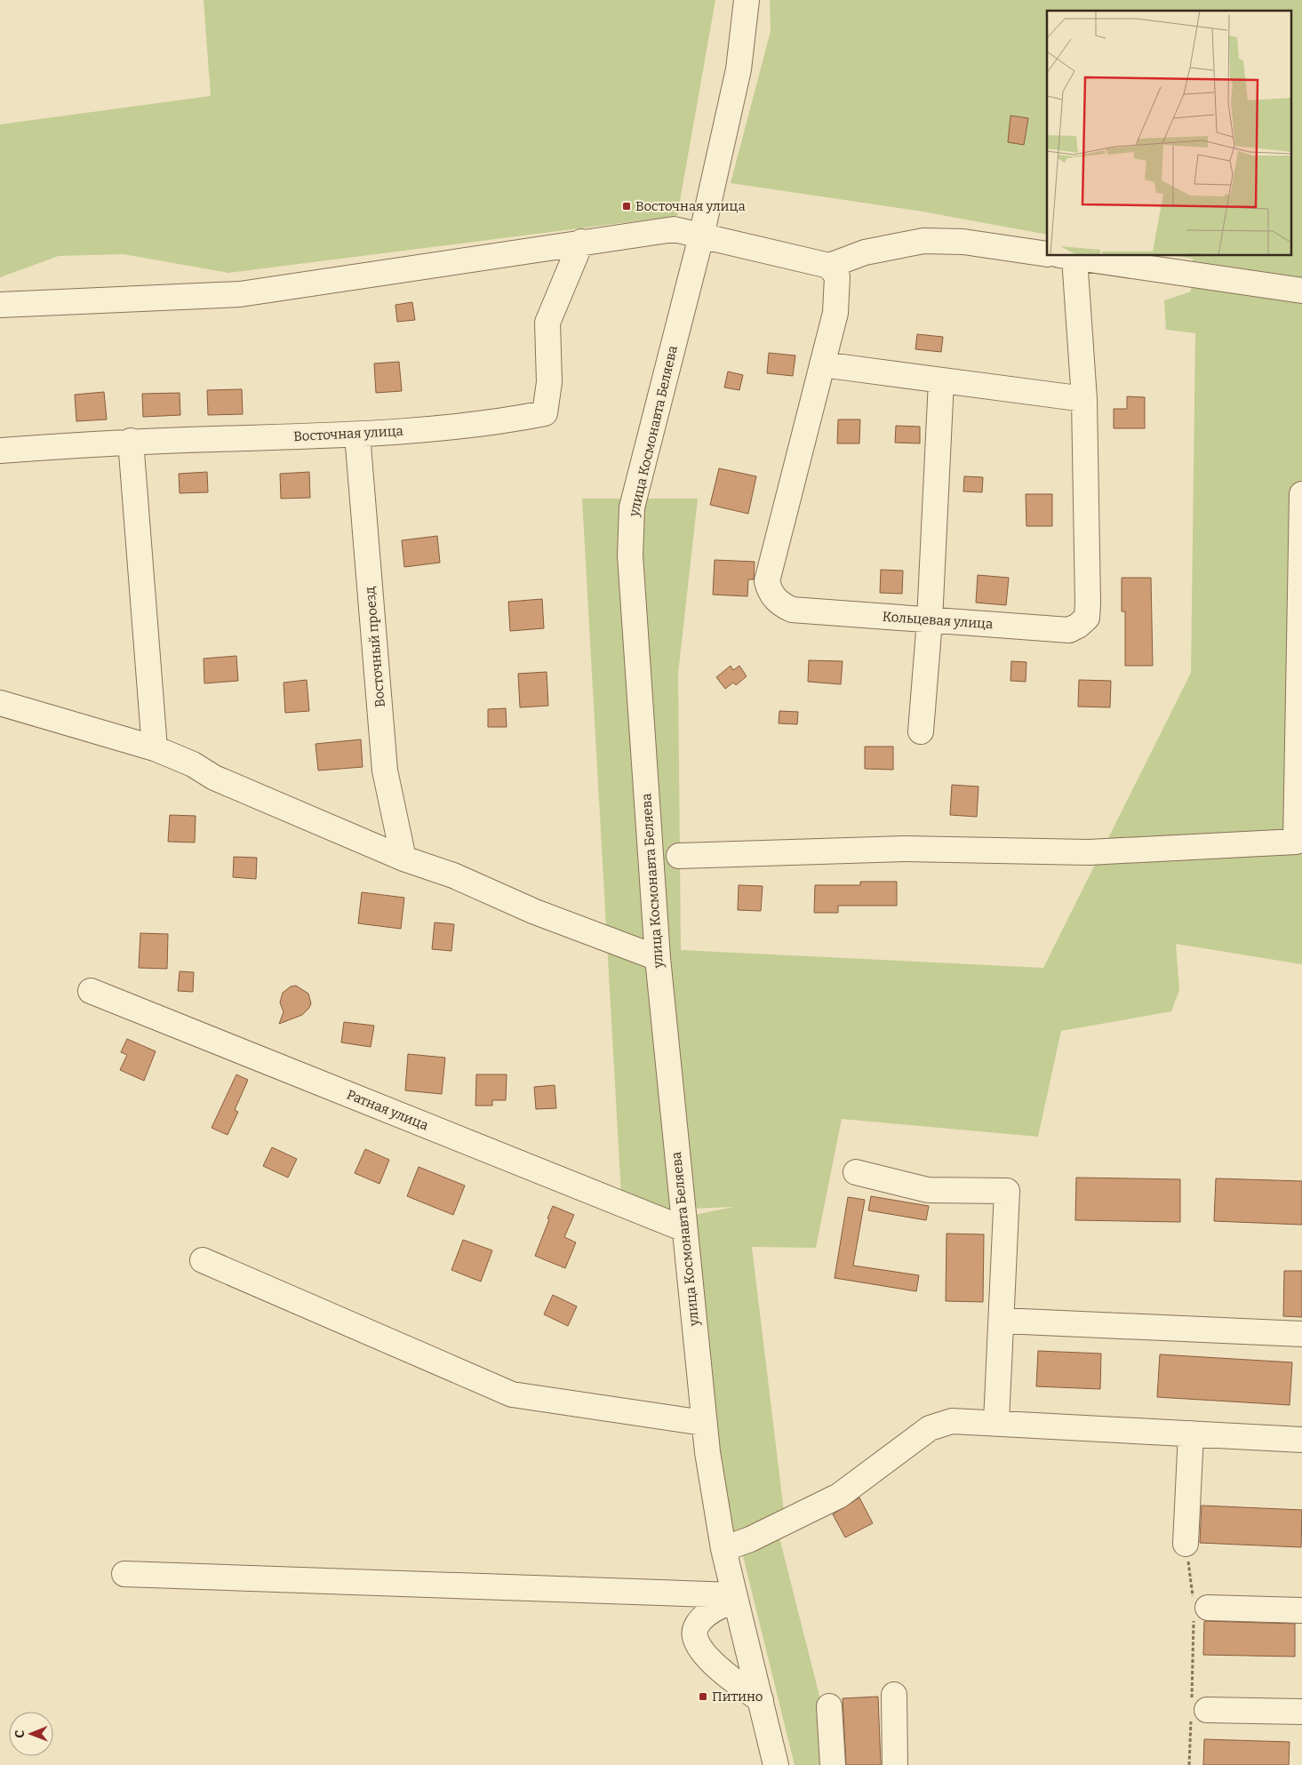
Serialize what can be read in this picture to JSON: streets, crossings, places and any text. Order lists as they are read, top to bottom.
{
  "streets": {
    "street": [
      "улица Космонавта Беляева",
      "Восточная улица",
      "Кольцевая улица",
      "Восточный проезд",
      "Ратная улица"
    ]
  },
  "crossings": [
    ["улица Космонавта Беляева", "Ратная улица"],
    ["Восточная улица", "Восточный проезд"]
  ],
  "places": {
    "transit": ["Восточная улица", "Питино"]
  },
  "north": "left"
}
